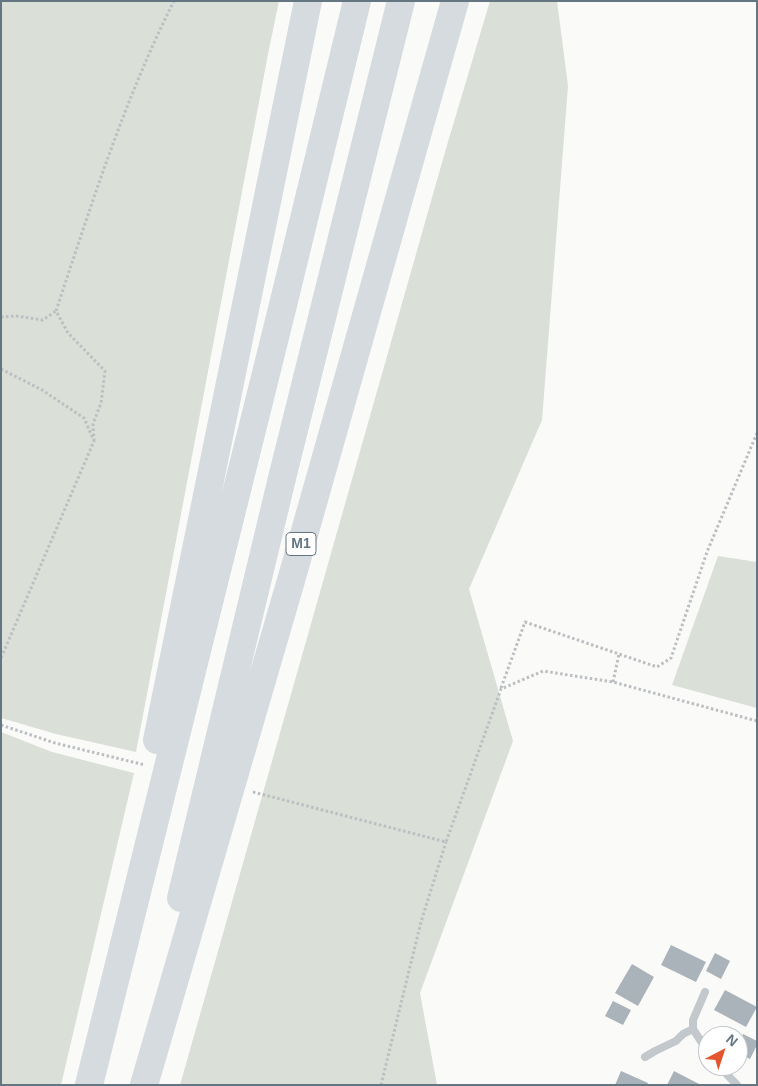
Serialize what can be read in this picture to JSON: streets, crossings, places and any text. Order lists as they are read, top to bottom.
{
  "streets": {
    "highway": ["M1"]
  },
  "north": "top right"
}
